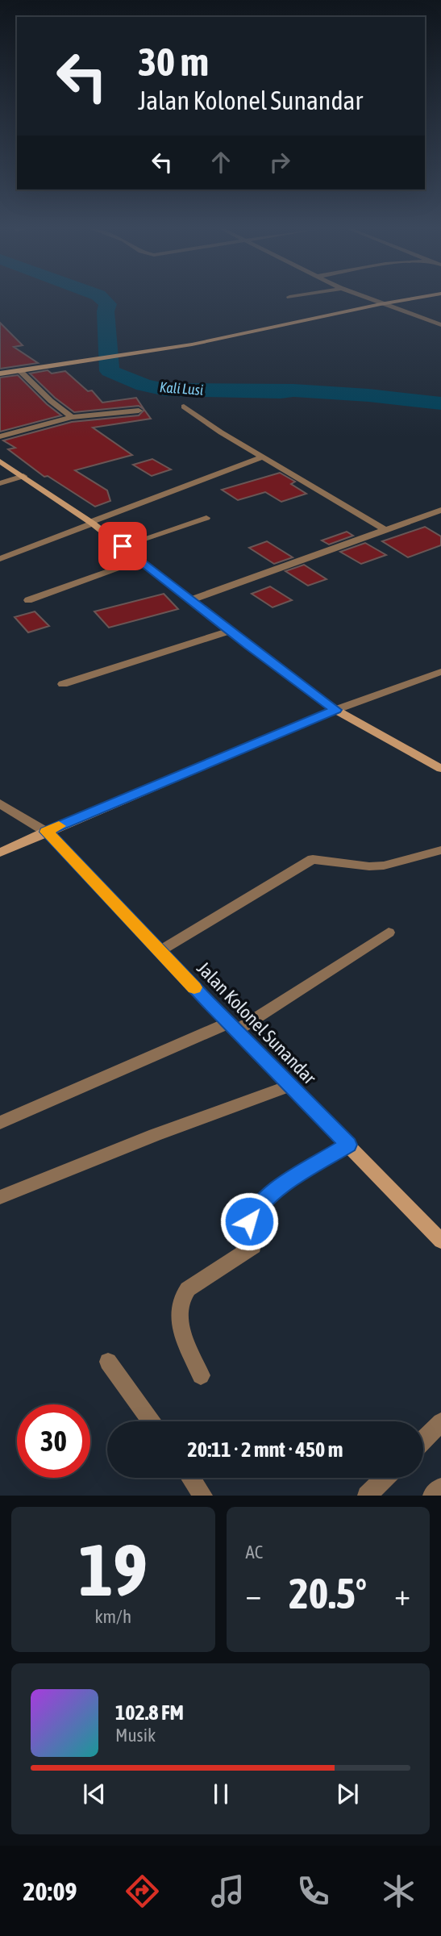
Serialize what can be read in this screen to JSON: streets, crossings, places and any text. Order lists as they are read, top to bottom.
{
  "streets": {
    "street": ["Jalan Kolonel Sunandar"]
  },
  "water": ["Kali Lusi"],
  "page": {
    "turn": ["30 m", "Jalan Kolonel Sunandar"],
    "limit": "30",
    "trip": "20:11 · 2 mnt · 450 m",
    "tile": [
      ["19", "km/h"],
      "AC"
    ],
    "heat": ["−", "20.5°", "+"],
    "song": ["102.8 FM", "Musik"],
    "tabs": "20:09"
  }
}
